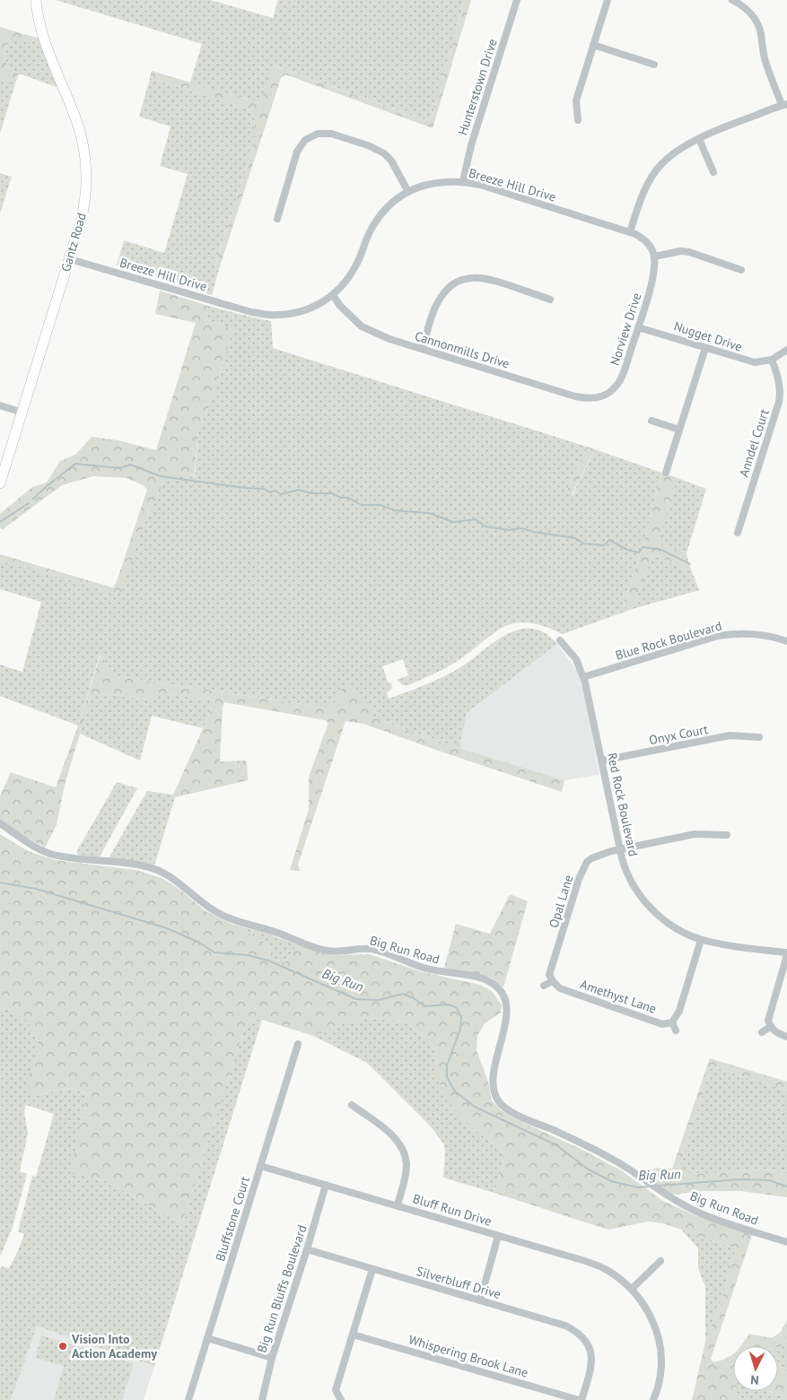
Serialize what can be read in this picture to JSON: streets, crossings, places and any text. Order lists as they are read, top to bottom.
{
  "streets": {
    "main road": ["Gantz Road"],
    "street": [
      "Hunterstown Drive",
      "Breeze Hill Drive",
      "Norview Drive",
      "Nugget Drive",
      "Cannonmills Drive",
      "Anndel Court",
      "Blue Rock Boulevard",
      "Onyx Court",
      "Red Rock Boulevard",
      "Opal Lane",
      "Big Run Road",
      "Amethyst Lane",
      "Bluff Run Drive",
      "Bluffstone Court",
      "Silverbluff Drive",
      "Big Run Bluffs Boulevard",
      "Whispering Brook Lane"
    ]
  },
  "crossings": [
    ["Hunterstown Drive", "Breeze Hill Drive"],
    ["Breeze Hill Drive", "Gantz Road"],
    ["Breeze Hill Drive", "Norview Drive"],
    ["Breeze Hill Drive", "Cannonmills Drive"],
    ["Norview Drive", "Nugget Drive"],
    ["Norview Drive", "Cannonmills Drive"],
    ["Nugget Drive", "Anndel Court"],
    ["Blue Rock Boulevard", "Red Rock Boulevard"],
    ["Onyx Court", "Red Rock Boulevard"],
    ["Red Rock Boulevard", "Opal Lane"],
    ["Opal Lane", "Amethyst Lane"],
    ["Bluff Run Drive", "Bluffstone Court"],
    ["Bluff Run Drive", "Big Run Bluffs Boulevard"],
    ["Silverbluff Drive", "Big Run Bluffs Boulevard"],
    ["Silverbluff Drive", "Whispering Brook Lane"]
  ],
  "water": ["Big Run"],
  "places": ["Vision Into Action Academy"],
  "north": "bottom"
}
